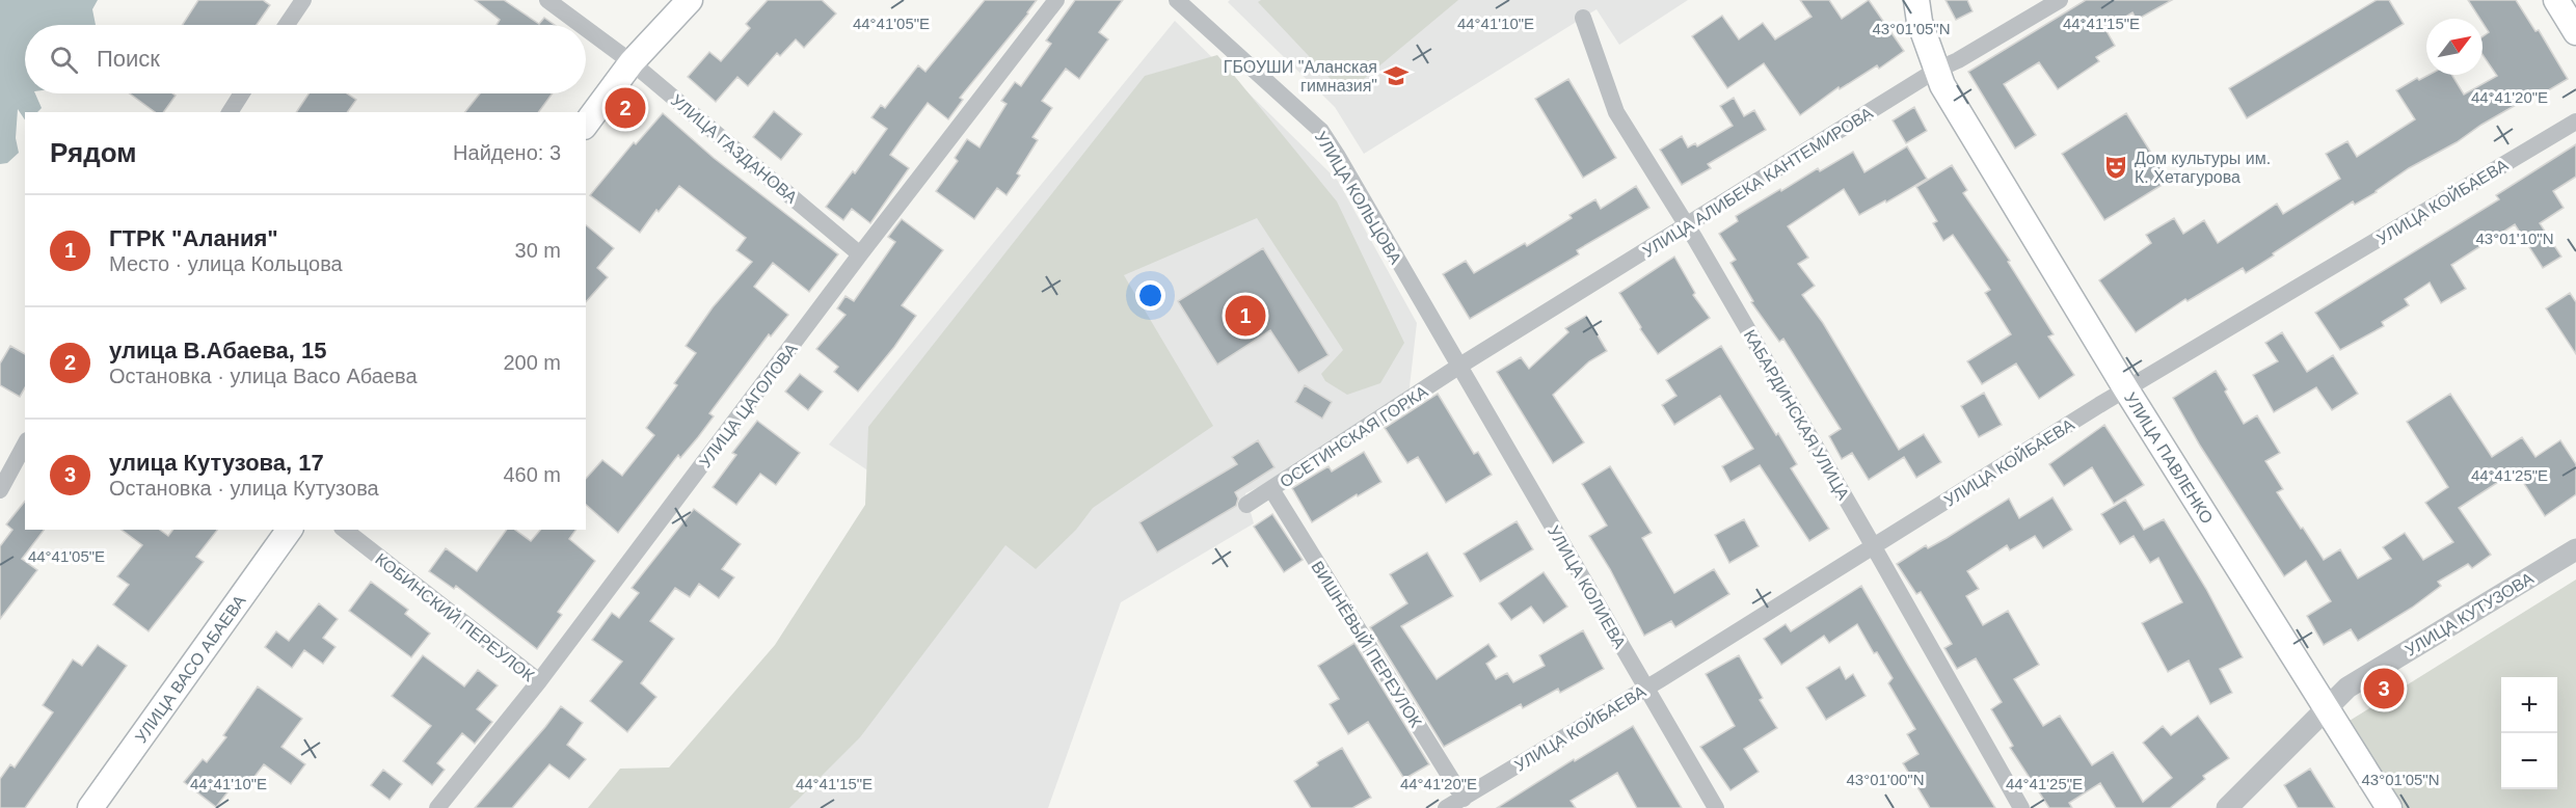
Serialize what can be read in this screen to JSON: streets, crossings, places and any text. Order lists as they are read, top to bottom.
{
  "streets": {
    "main road": ["УЛИЦА ПАВЛЕНКО", "УЛИЦА ВАСО АБАЕВА"],
    "street": [
      "УЛИЦА ГАЗДАНОВА",
      "УЛИЦА АЛИБЕКА КАНТЕМИРОВА",
      "УЛИЦА КОЛЬЦОВА",
      "УЛИЦА КОЙБАЕВА",
      "УЛИЦА ЦАГОЛОВА",
      "КАБАРДИНСКАЯ УЛИЦА",
      "ОСЕТИНСКАЯ ГОРКА",
      "УЛИЦА КОЛИЕВА",
      "УЛИЦА КУТУЗОВА",
      "КОБИНСКИЙ ПЕРЕУЛОК",
      "ВИШНЁВЫЙ ПЕРЕУЛОК"
    ]
  },
  "crossings": [
    ["УЛИЦА ГАЗДАНОВА", "УЛИЦА ЦАГОЛОВА"],
    ["УЛИЦА АЛИБЕКА КАНТЕМИРОВА", "УЛИЦА КОЛЬЦОВА"],
    ["УЛИЦА АЛИБЕКА КАНТЕМИРОВА", "КАБАРДИНСКАЯ УЛИЦА"],
    ["УЛИЦА АЛИБЕКА КАНТЕМИРОВА", "ОСЕТИНСКАЯ ГОРКА"],
    ["УЛИЦА АЛИБЕКА КАНТЕМИРОВА", "УЛИЦА ПАВЛЕНКО"],
    ["УЛИЦА АЛИБЕКА КАНТЕМИРОВА", "УЛИЦА КОЛИЕВА"],
    ["УЛИЦА КОЛЬЦОВА", "ОСЕТИНСКАЯ ГОРКА"],
    ["УЛИЦА КОЛЬЦОВА", "УЛИЦА КОЛИЕВА"],
    ["УЛИЦА КОЙБАЕВА", "КАБАРДИНСКАЯ УЛИЦА"],
    ["УЛИЦА КОЙБАЕВА", "УЛИЦА ПАВЛЕНКО"],
    ["УЛИЦА КОЙБАЕВА", "УЛИЦА КОЛИЕВА"],
    ["УЛИЦА КОЙБАЕВА", "ВИШНЁВЫЙ ПЕРЕУЛОК"],
    ["УЛИЦА ЦАГОЛОВА", "КОБИНСКИЙ ПЕРЕУЛОК"],
    ["ОСЕТИНСКАЯ ГОРКА", "УЛИЦА КОЛИЕВА"],
    ["ОСЕТИНСКАЯ ГОРКА", "ВИШНЁВЫЙ ПЕРЕУЛОК"],
    ["УЛИЦА ПАВЛЕНКО", "УЛИЦА КУТУЗОВА"]
  ],
  "places": {
    "school or university": ["ГБОУШИ \"Аланская гимназия\""],
    "theatre": ["Дом культуры им. К. Хетагурова"]
  },
  "north": "top right",
  "page": {
    "search": "Поиск",
    "pins": ["2", "1", "3"],
    "heading": ["Рядом", "Найдено: 3"],
    "list": [
      {
        "mark": "1",
        "name": "ГТРК \"Алания\"",
        "note": "Место · улица Кольцова",
        "value": "30 m"
      },
      {
        "mark": "2",
        "name": "улица В.Абаева, 15",
        "note": "Остановка · улица Васо Абаева",
        "value": "200 m"
      },
      {
        "mark": "3",
        "name": "улица Кутузова, 17",
        "note": "Остановка · улица Кутузова",
        "value": "460 m"
      }
    ],
    "map_buttons": ["+", "−"]
  },
  "coordinates": [
    "44°41'10\"E",
    "44°41'15\"E",
    "44°41'05\"E",
    "43°01'05\"N",
    "44°41'20\"E",
    "43°01'10\"N",
    "44°41'25\"E",
    "43°01'00\"N"
  ]
}
